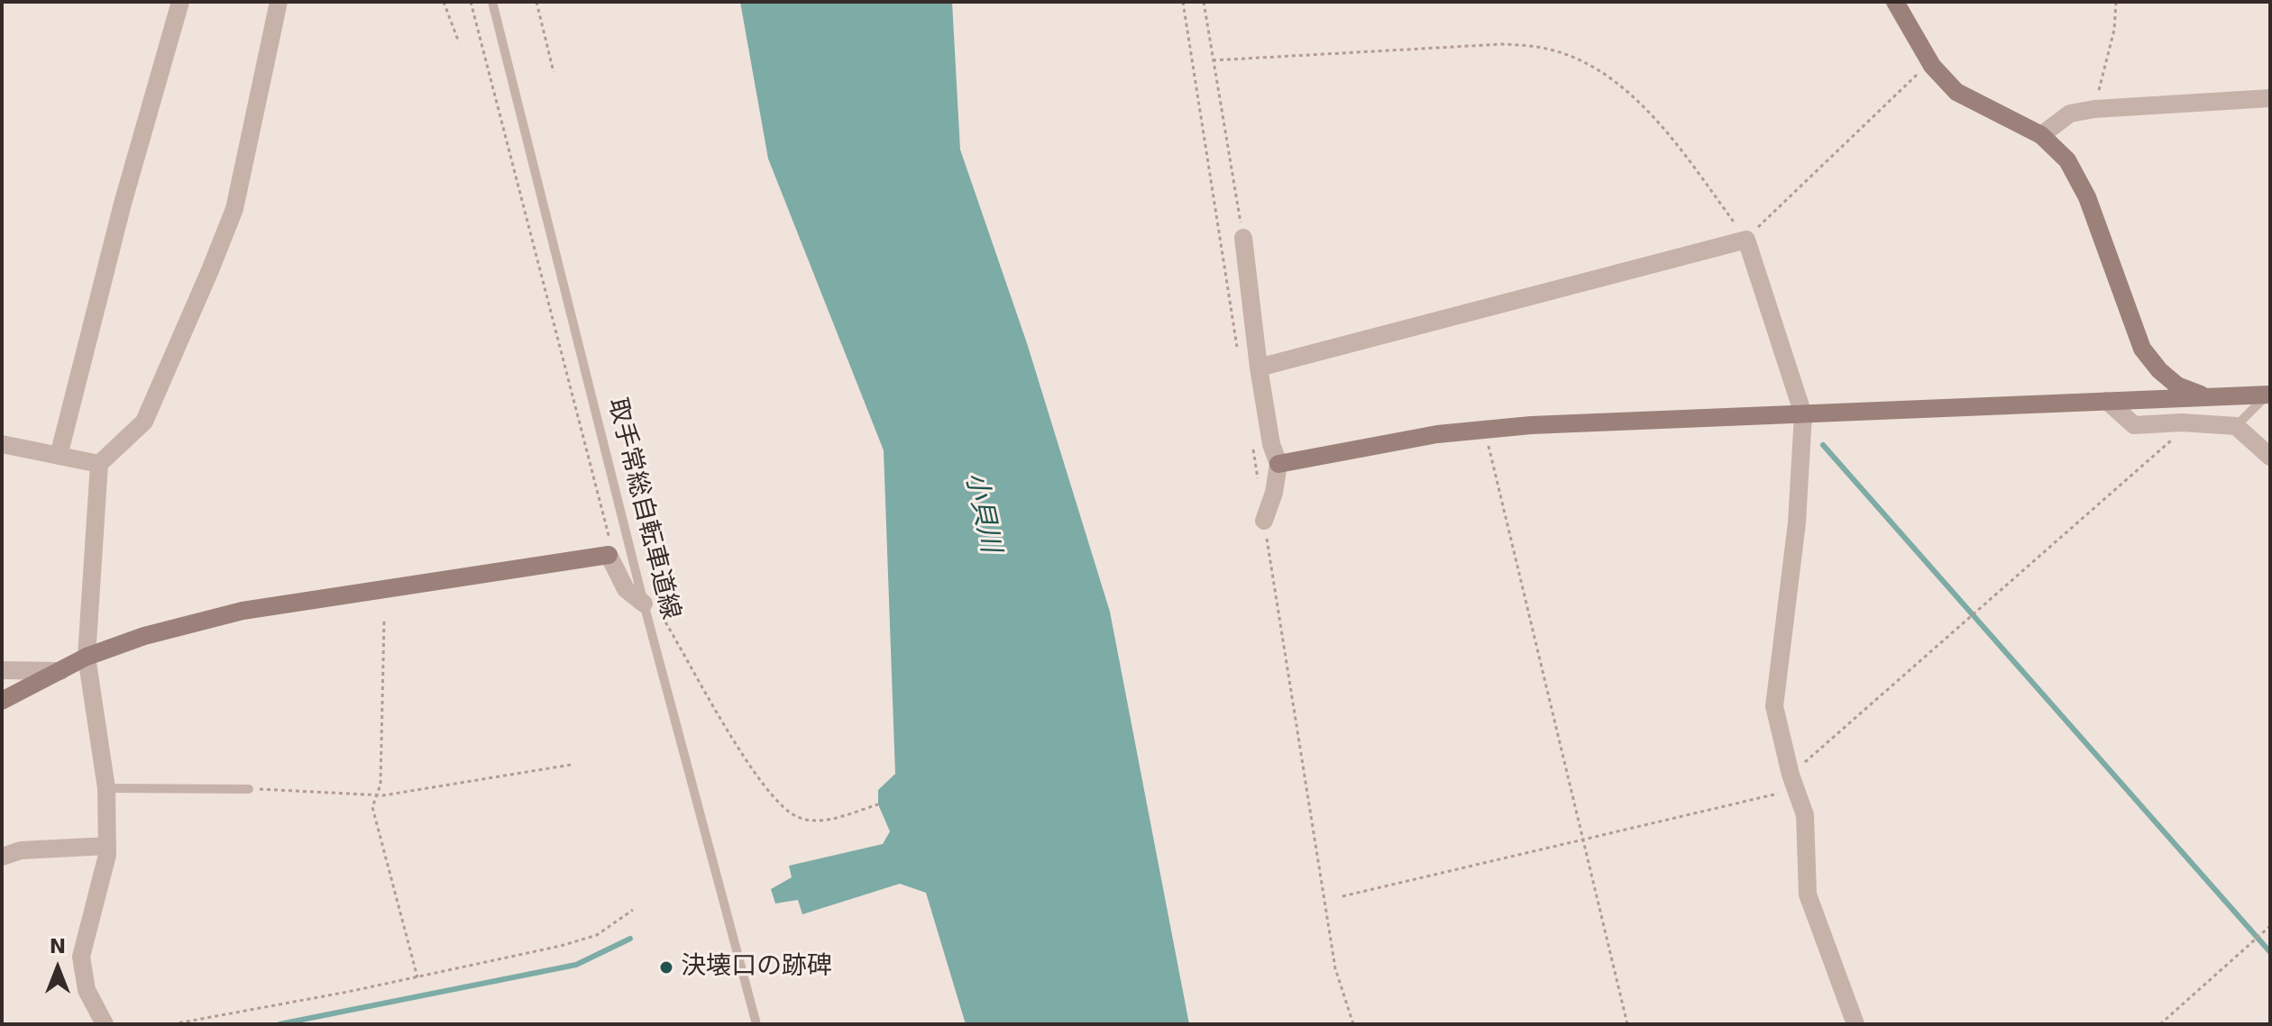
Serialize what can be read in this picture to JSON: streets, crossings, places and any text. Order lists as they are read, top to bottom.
{
  "streets": {
    "lane": ["取手常総自転車道線"]
  },
  "water": ["小貝川"],
  "places": ["決壊口の跡碑"],
  "north": "top"
}
